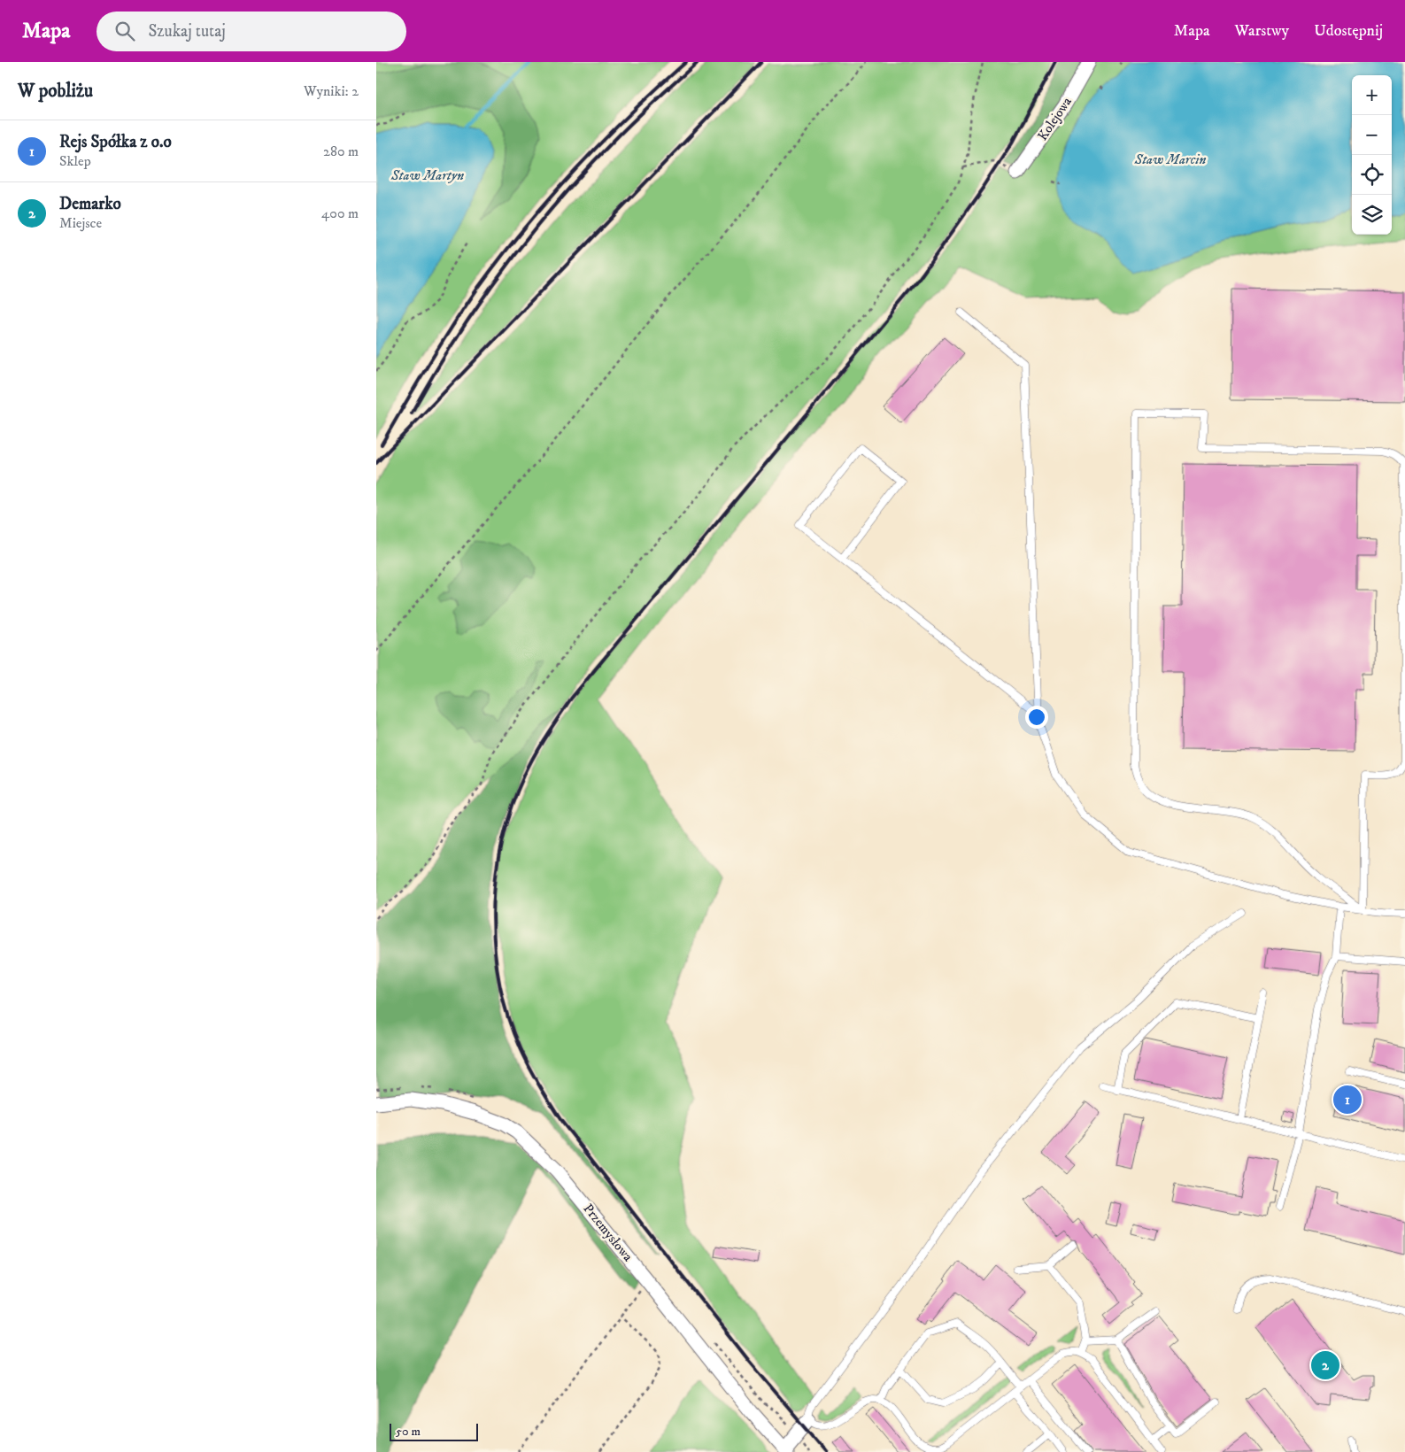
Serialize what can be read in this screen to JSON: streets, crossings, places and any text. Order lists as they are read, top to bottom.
{
  "streets": {
    "street": ["Kolejowa", "Przemysłowa"]
  },
  "water": ["Staw Marcin", "Staw Martyn"],
  "scale_bar": "50 m",
  "page": {
    "header": "Mapa",
    "search": "Szukaj tutaj",
    "nav": ["Mapa", "Warstwy", "Udostępnij"],
    "heading": ["W pobliżu", "Wyniki: 2"],
    "map_buttons": ["+", "−"],
    "list": [
      {
        "mark": "1",
        "name": "Rejs Spółka z o.o",
        "note": "Sklep",
        "value": "280 m"
      },
      {
        "mark": "2",
        "name": "Demarko",
        "note": "Miejsce",
        "value": "400 m"
      }
    ],
    "pins": ["1", "2"],
    "scale": "50 m"
  }
}
